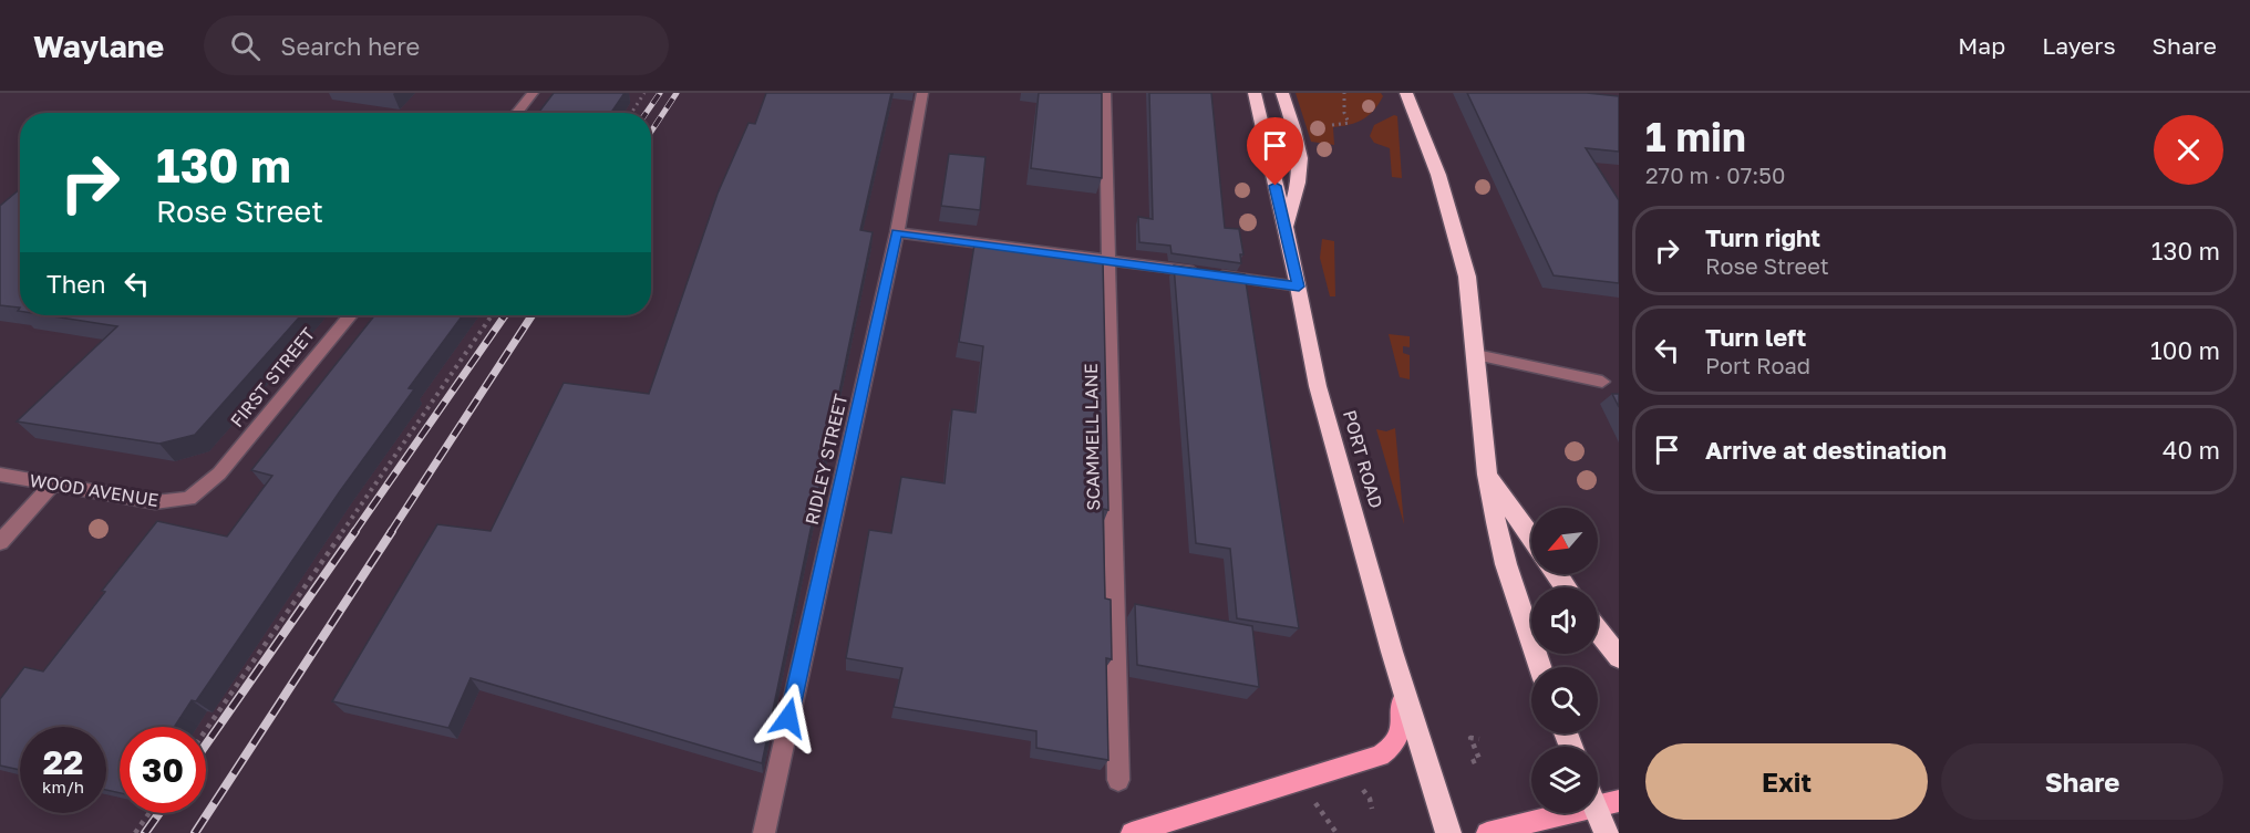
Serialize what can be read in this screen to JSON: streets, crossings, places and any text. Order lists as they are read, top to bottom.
{
  "streets": {
    "highway": ["PORT ROAD"],
    "street": [
      "FIRST STREET",
      "SCAMMELL LANE",
      "RIDLEY STREET",
      "WOOD AVENUE"
    ]
  },
  "crossings": [
    ["FIRST STREET", "WOOD AVENUE"]
  ],
  "north": "bottom left",
  "page": {
    "header": "Waylane",
    "search": "Search here",
    "nav": ["Map", "Layers", "Share"],
    "heading": ["1 min", "270 m · 07:50"],
    "turn": ["130 m", "Rose Street"],
    "list": [
      {
        "name": "Turn right",
        "note": "Rose Street",
        "value": "130 m"
      },
      {
        "name": "Turn left",
        "note": "Port Road",
        "value": "100 m"
      },
      {
        "name": "Arrive at destination",
        "value": "40 m"
      }
    ],
    "then": "Then",
    "speed": "22 km/h",
    "limit": "30",
    "buttons": ["Exit", "Share"]
  }
}
